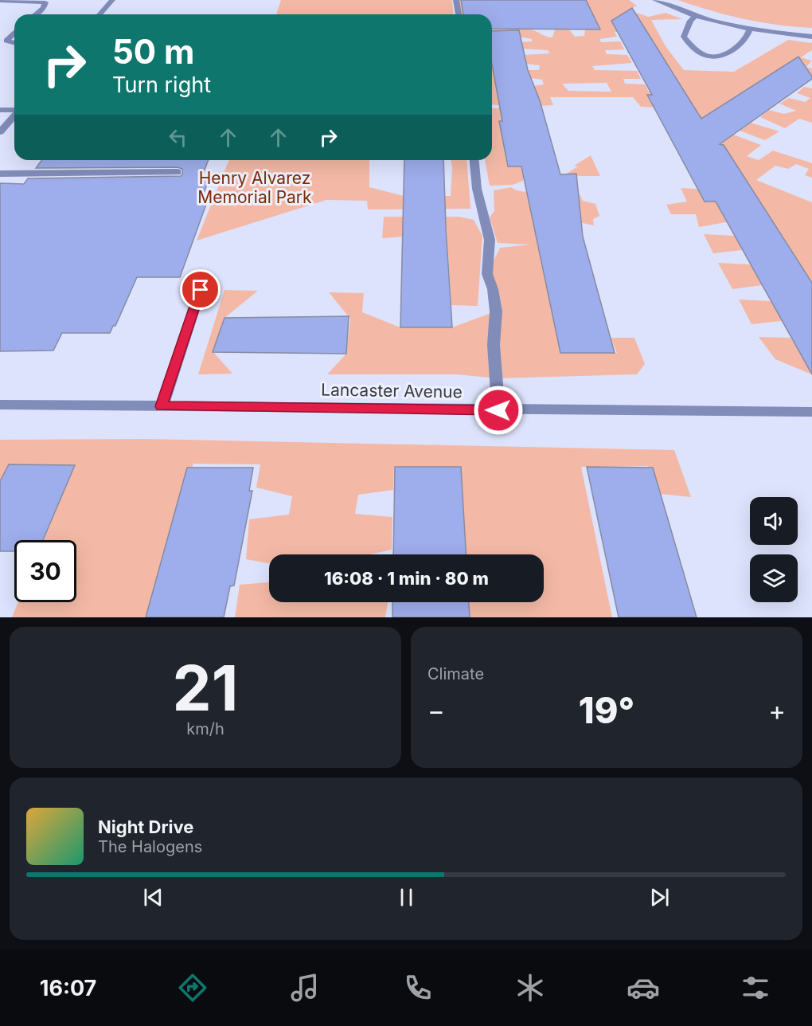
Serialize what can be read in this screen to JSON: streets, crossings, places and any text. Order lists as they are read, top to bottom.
{
  "streets": {
    "street": ["Lancaster Avenue"]
  },
  "parks": ["Henry Alvarez Memorial Park"],
  "page": {
    "turn": ["50 m", "Turn right"],
    "limit": "30",
    "trip": "16:08 · 1 min · 80 m",
    "tile": [
      ["21", "km/h"],
      "Climate"
    ],
    "heat": ["−", "19°", "+"],
    "song": ["Night Drive", "The Halogens"],
    "tabs": "16:07"
  }
}
